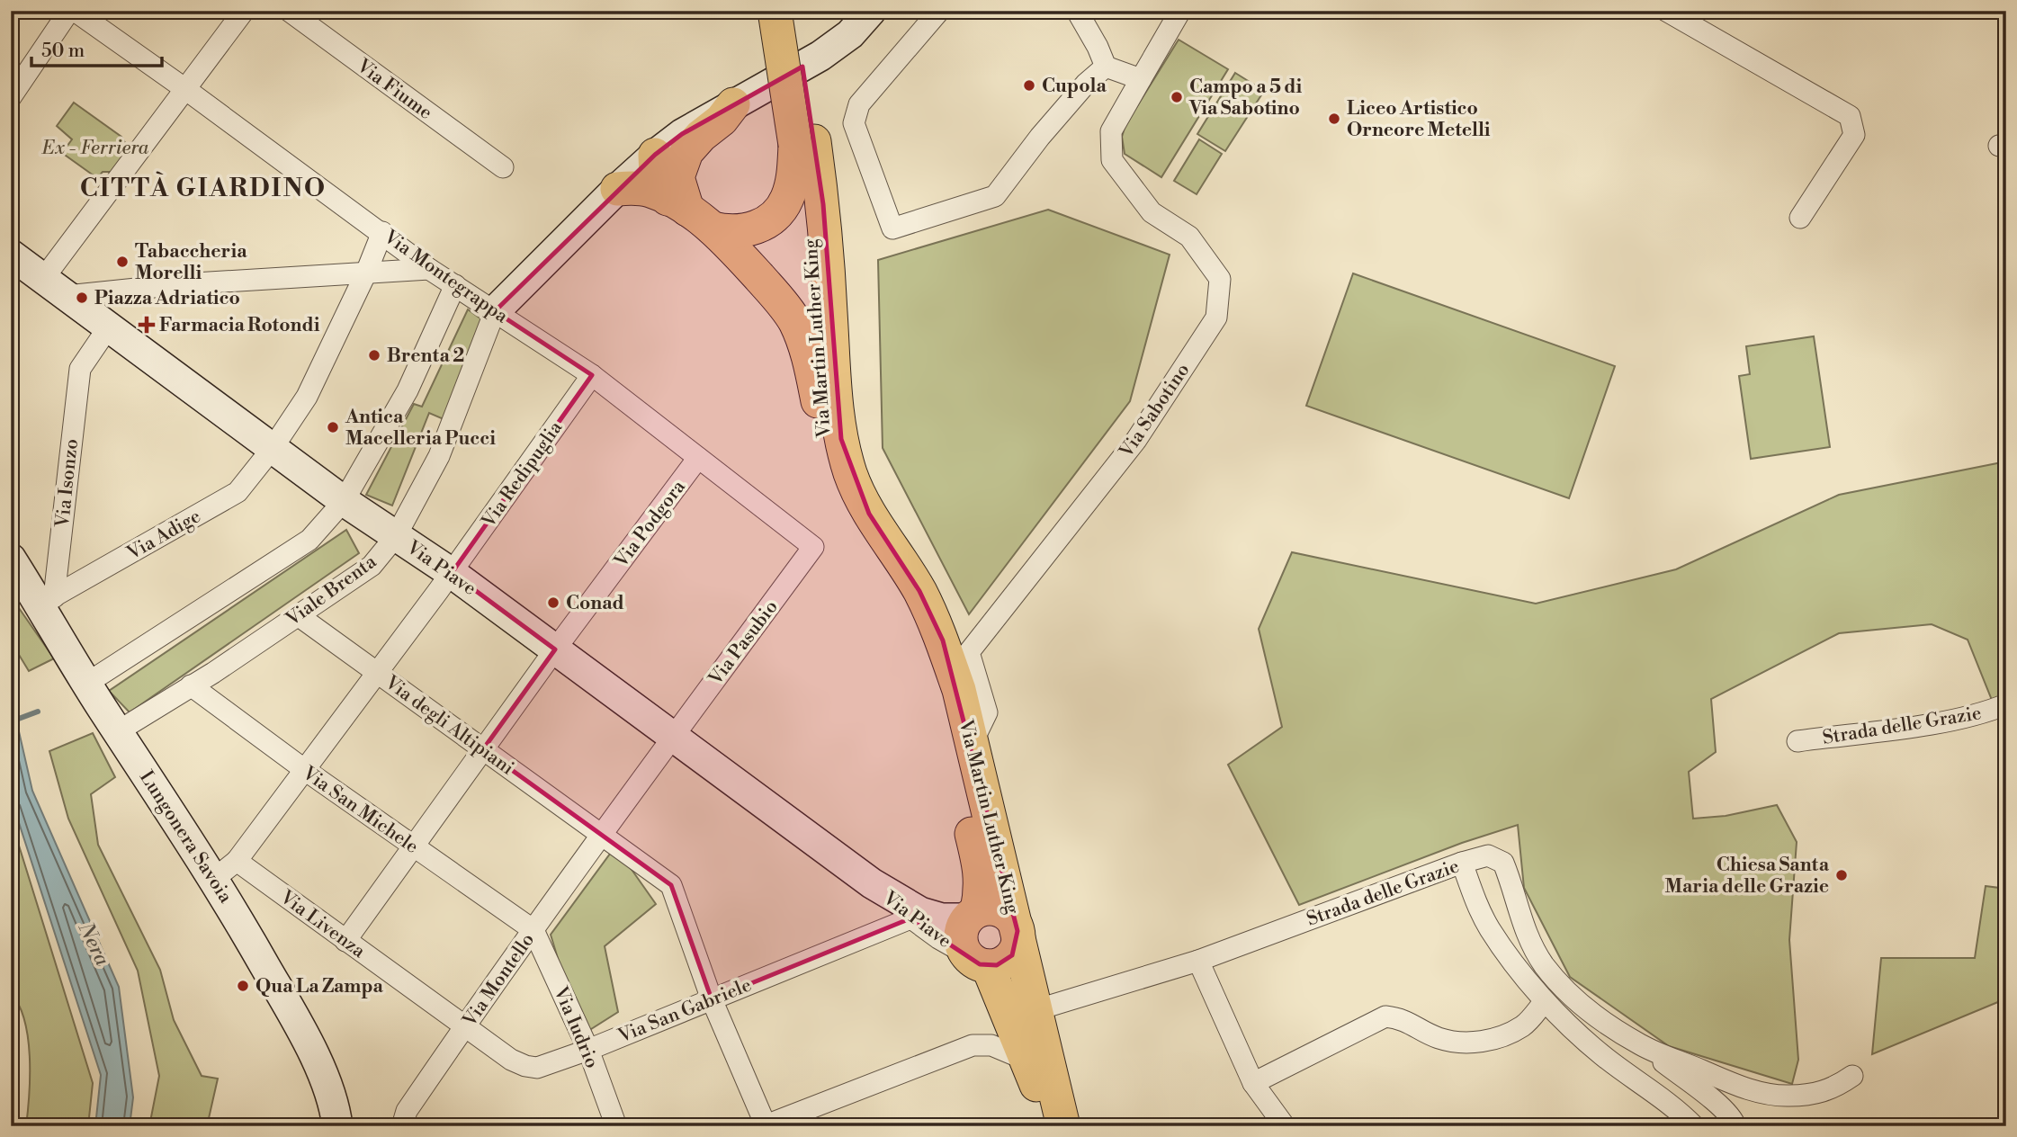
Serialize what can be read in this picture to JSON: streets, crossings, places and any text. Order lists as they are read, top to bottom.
{
  "streets": {
    "main road": ["Via Martin Luther King", "Via Piave"],
    "street": [
      "Via Fiume",
      "Via Montegrappa",
      "Via Sabotino",
      "Via Redipuglia",
      "Via Isonzo",
      "Via Podgora",
      "Via Adige",
      "Viale Brenta",
      "Via Pasubio",
      "Via degli Altipiani",
      "Strada delle Grazie",
      "Via San Michele",
      "Lungonera Savoia",
      "Via Livenza",
      "Via Montello",
      "Via San Gabriele",
      "Via Iudrio"
    ]
  },
  "crossings": [
    ["Via Montegrappa", "Via Redipuglia"],
    ["Via Montegrappa", "Via Podgora"],
    ["Via Montegrappa", "Via Adige"],
    ["Via Montegrappa", "Viale Brenta"],
    ["Via Montegrappa", "Via Pasubio"],
    ["Via Martin Luther King", "Via Sabotino"],
    ["Via Martin Luther King", "Via Piave"],
    ["Via Redipuglia", "Via Piave"],
    ["Via Redipuglia", "Via degli Altipiani"],
    ["Via Redipuglia", "Via San Michele"],
    ["Via Redipuglia", "Lungonera Savoia"],
    ["Via Redipuglia", "Via Livenza"],
    ["Via Isonzo", "Via Adige"],
    ["Via Isonzo", "Via Piave"],
    ["Via Isonzo", "Lungonera Savoia"],
    ["Via Podgora", "Via Piave"],
    ["Via Podgora", "Via degli Altipiani"],
    ["Via Podgora", "Via San Michele"],
    ["Via Podgora", "Via Livenza"],
    ["Via Adige", "Via Piave"],
    ["Via Adige", "Lungonera Savoia"],
    ["Via Piave", "Viale Brenta"],
    ["Via Piave", "Via Pasubio"],
    ["Via Piave", "Via San Gabriele"],
    ["Viale Brenta", "Via degli Altipiani"],
    ["Viale Brenta", "Via San Michele"],
    ["Viale Brenta", "Lungonera Savoia"],
    ["Via Pasubio", "Via degli Altipiani"],
    ["Via Pasubio", "Via Montello"],
    ["Via degli Altipiani", "Via Montello"],
    ["Via degli Altipiani", "Via San Gabriele"],
    ["Via San Michele", "Via Montello"],
    ["Via San Michele", "Via Iudrio"],
    ["Lungonera Savoia", "Via Livenza"],
    ["Via Livenza", "Via Montello"],
    ["Via Livenza", "Via San Gabriele"],
    ["Via Montello", "Via San Gabriele"],
    ["Via Montello", "Via Iudrio"],
    ["Via San Gabriele", "Via Iudrio"]
  ],
  "districts": ["CITTÀ GIARDINO"],
  "water": ["Nera"],
  "parks": ["Ex - Ferriera"],
  "places": {
    "other": [
      "Cupola",
      "Campo a 5 di Via Sabotino",
      "Liceo Artistico Orneore Metelli",
      "Tabaccheria Morelli",
      "Piazza Adriatico",
      "Brenta 2",
      "Antica Macelleria Pucci",
      "Conad",
      "Chiesa Santa Maria delle Grazie",
      "Qua La Zampa"
    ],
    "health": ["Farmacia Rotondi"]
  },
  "scale_bar": "50 m"
}
